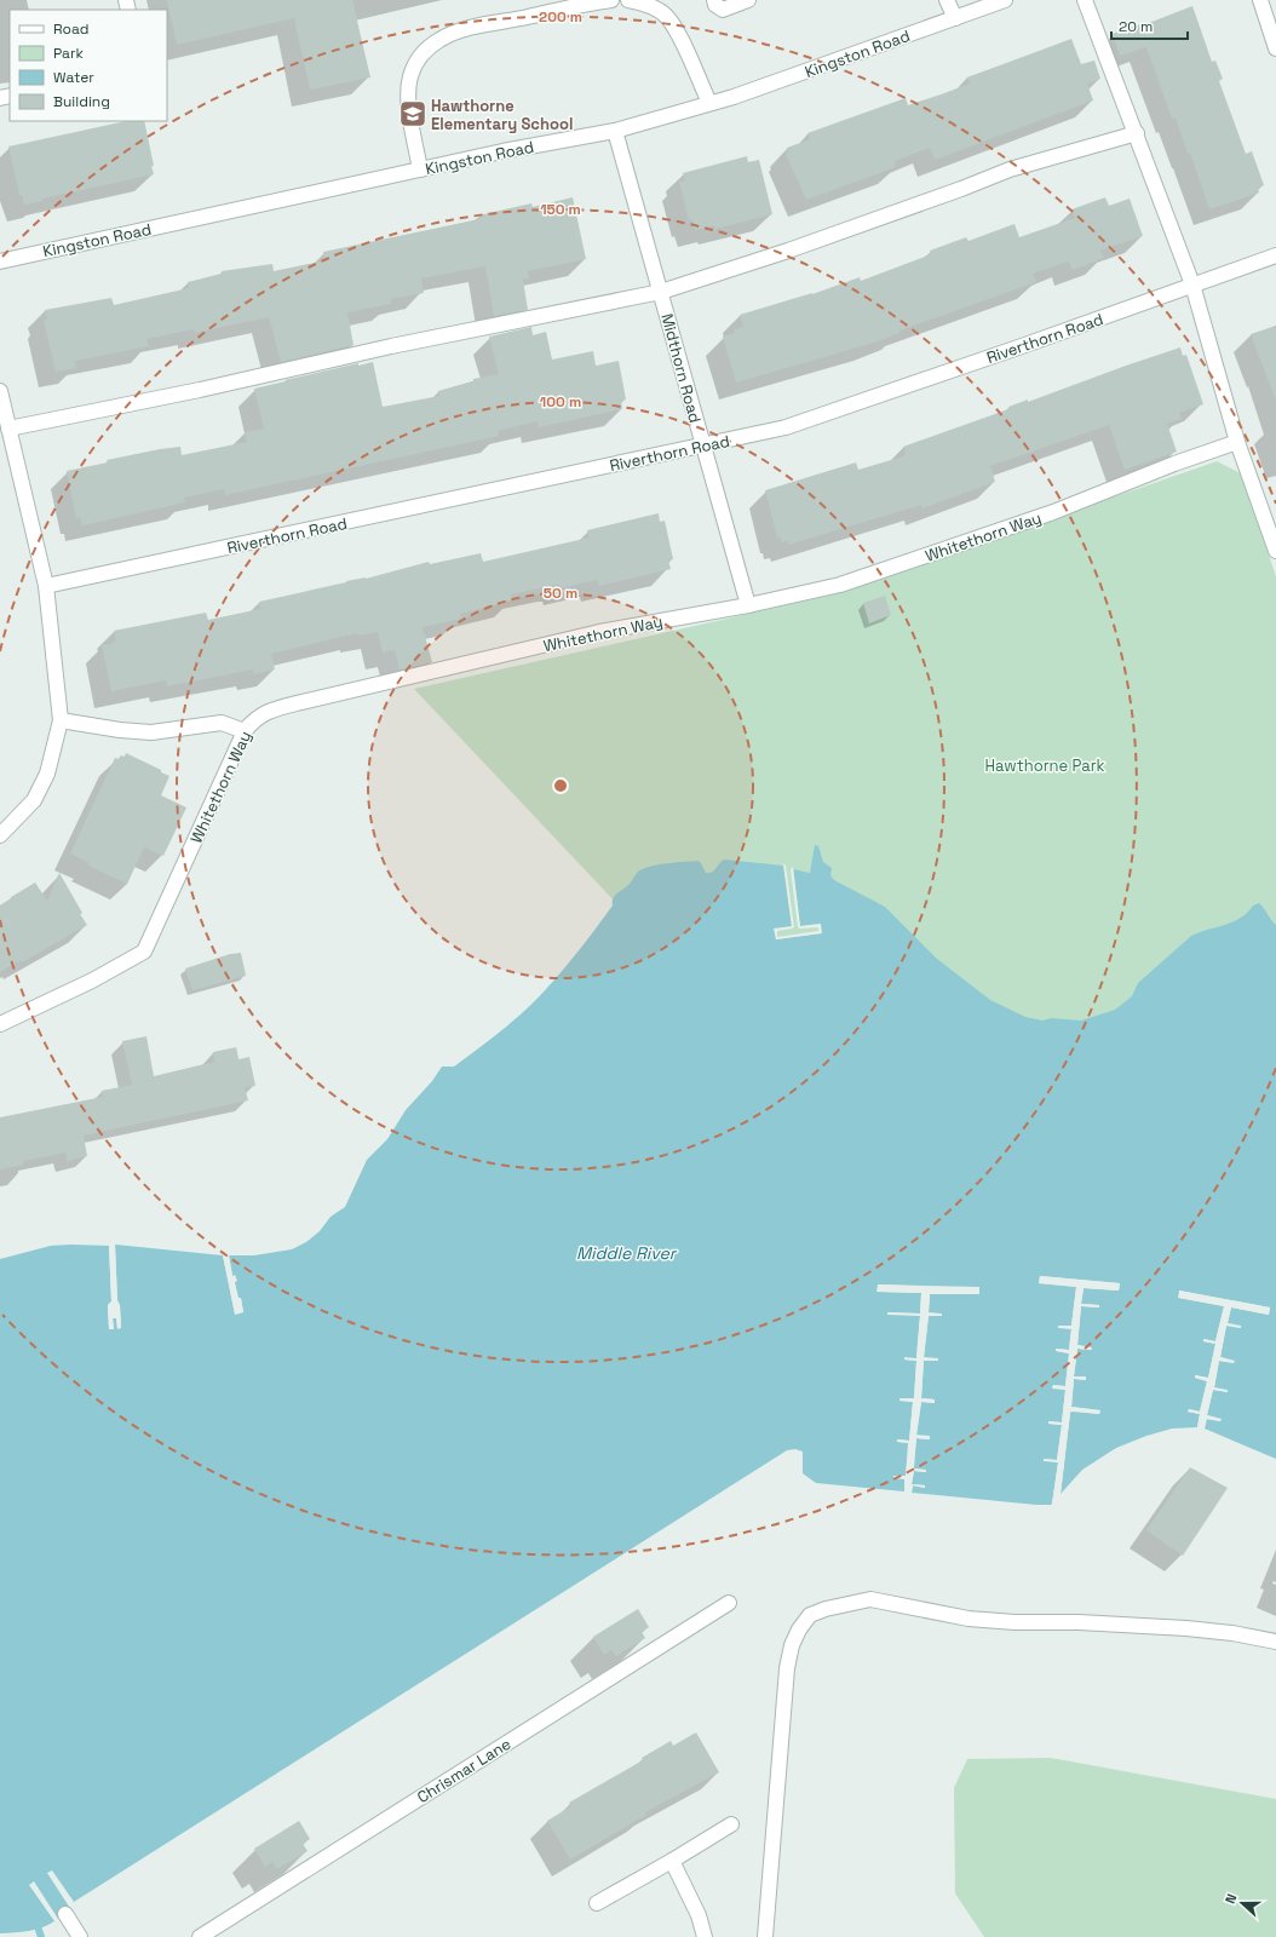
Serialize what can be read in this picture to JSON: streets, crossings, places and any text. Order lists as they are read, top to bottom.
{
  "streets": {
    "street": [
      "Kingston Road",
      "Riverthorn Road",
      "Midthorn Road",
      "Whitethorn Way",
      "Chrismar Lane"
    ]
  },
  "crossings": [
    ["Kingston Road", "Midthorn Road"],
    ["Riverthorn Road", "Midthorn Road"],
    ["Midthorn Road", "Whitethorn Way"]
  ],
  "water": ["Middle River"],
  "parks": ["Hawthorne Park"],
  "places": {
    "school or university": ["Hawthorne Elementary School"]
  },
  "legend": [
    "Road",
    "Park",
    "Water",
    "Building"
  ],
  "scale_bar": "20 m",
  "north": "left",
  "rings": [
    "200 m",
    "150 m",
    "100 m",
    "50 m"
  ]
}
